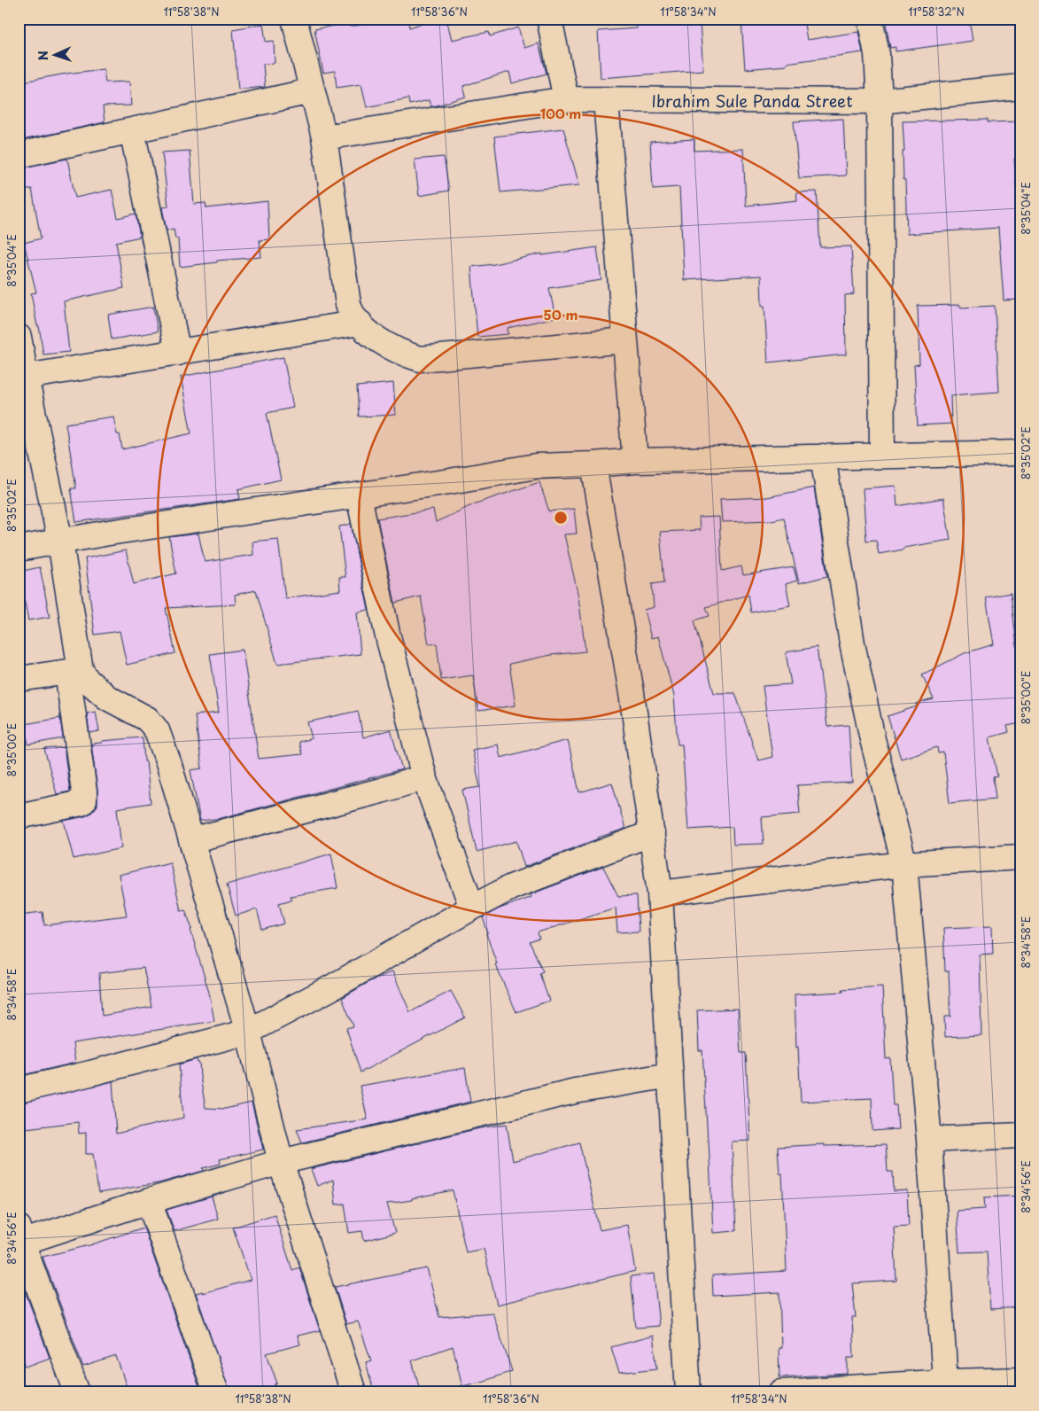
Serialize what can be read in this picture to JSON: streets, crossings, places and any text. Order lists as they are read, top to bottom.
{
  "streets": {
    "street": ["Ibrahim Sule Panda Street"]
  },
  "north": "left",
  "coordinates": [
    "11°58'38\"N",
    "11°58'36\"N",
    "11°58'34\"N",
    "11°58'32\"N",
    "8°35'04\"E",
    "8°35'02\"E",
    "8°35'00\"E",
    "8°34'58\"E",
    "8°34'56\"E"
  ],
  "rings": ["100 m", "50 m"]
}
